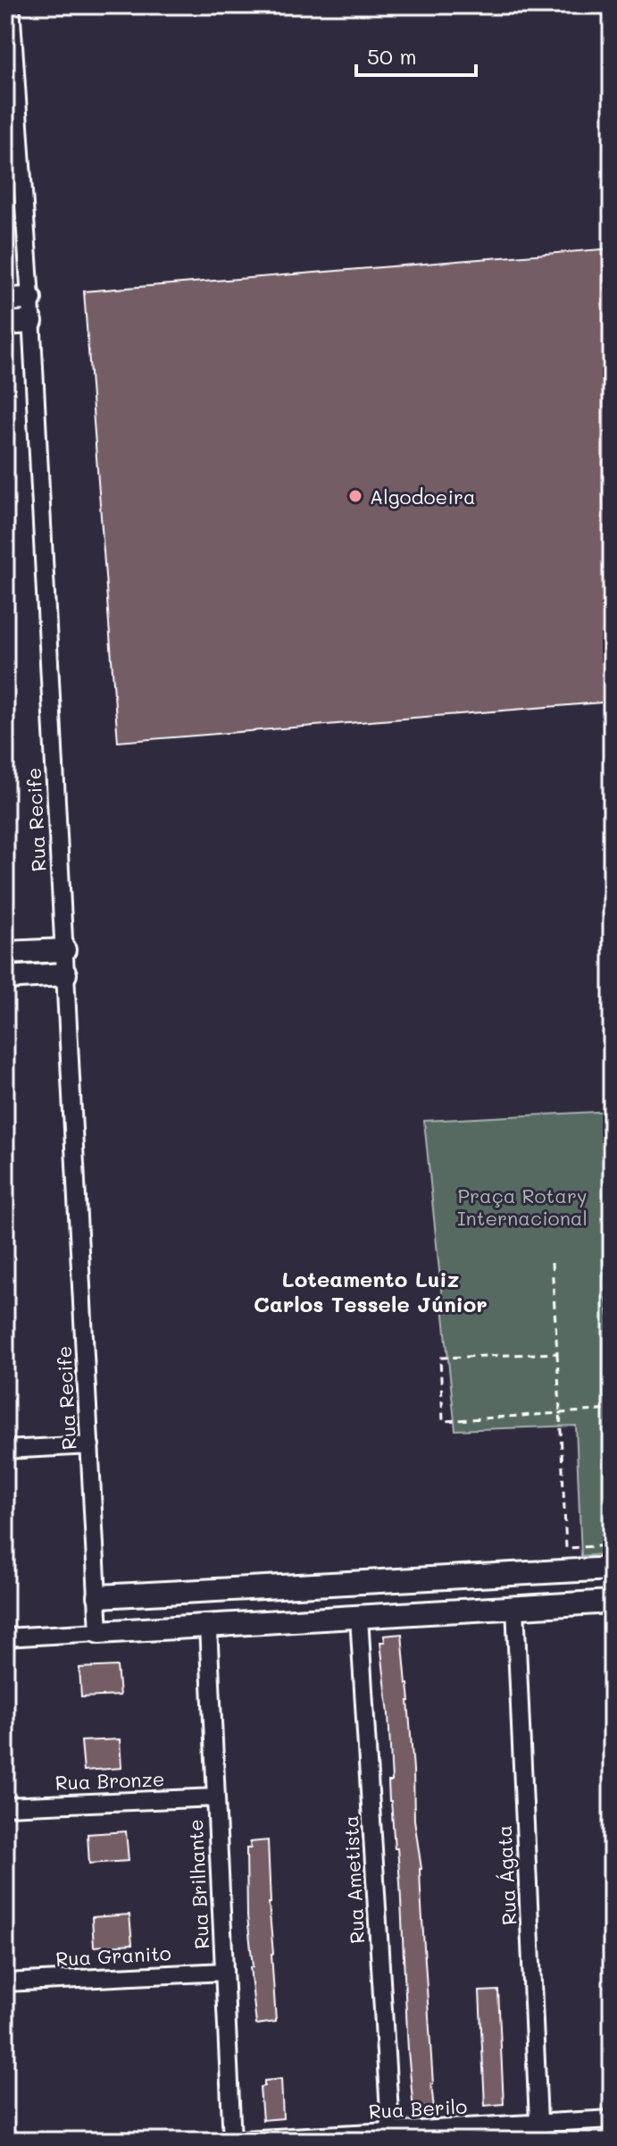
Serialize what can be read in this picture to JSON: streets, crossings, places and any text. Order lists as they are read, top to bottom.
{
  "streets": {
    "street": [
      "Rua Recife",
      "Rua Bronze",
      "Rua Ágata",
      "Rua Ametista",
      "Rua Brilhante",
      "Rua Granito",
      "Rua Berilo"
    ]
  },
  "crossings": [
    ["Rua Bronze", "Rua Brilhante"],
    ["Rua Ágata", "Rua Berilo"],
    ["Rua Ametista", "Rua Berilo"],
    ["Rua Brilhante", "Rua Granito"],
    ["Rua Brilhante", "Rua Berilo"]
  ],
  "districts": ["Loteamento Luiz Carlos Tessele Júnior"],
  "parks": ["Praça Rotary Internacional"],
  "places": ["Algodoeira"],
  "scale_bar": "50 m"
}
